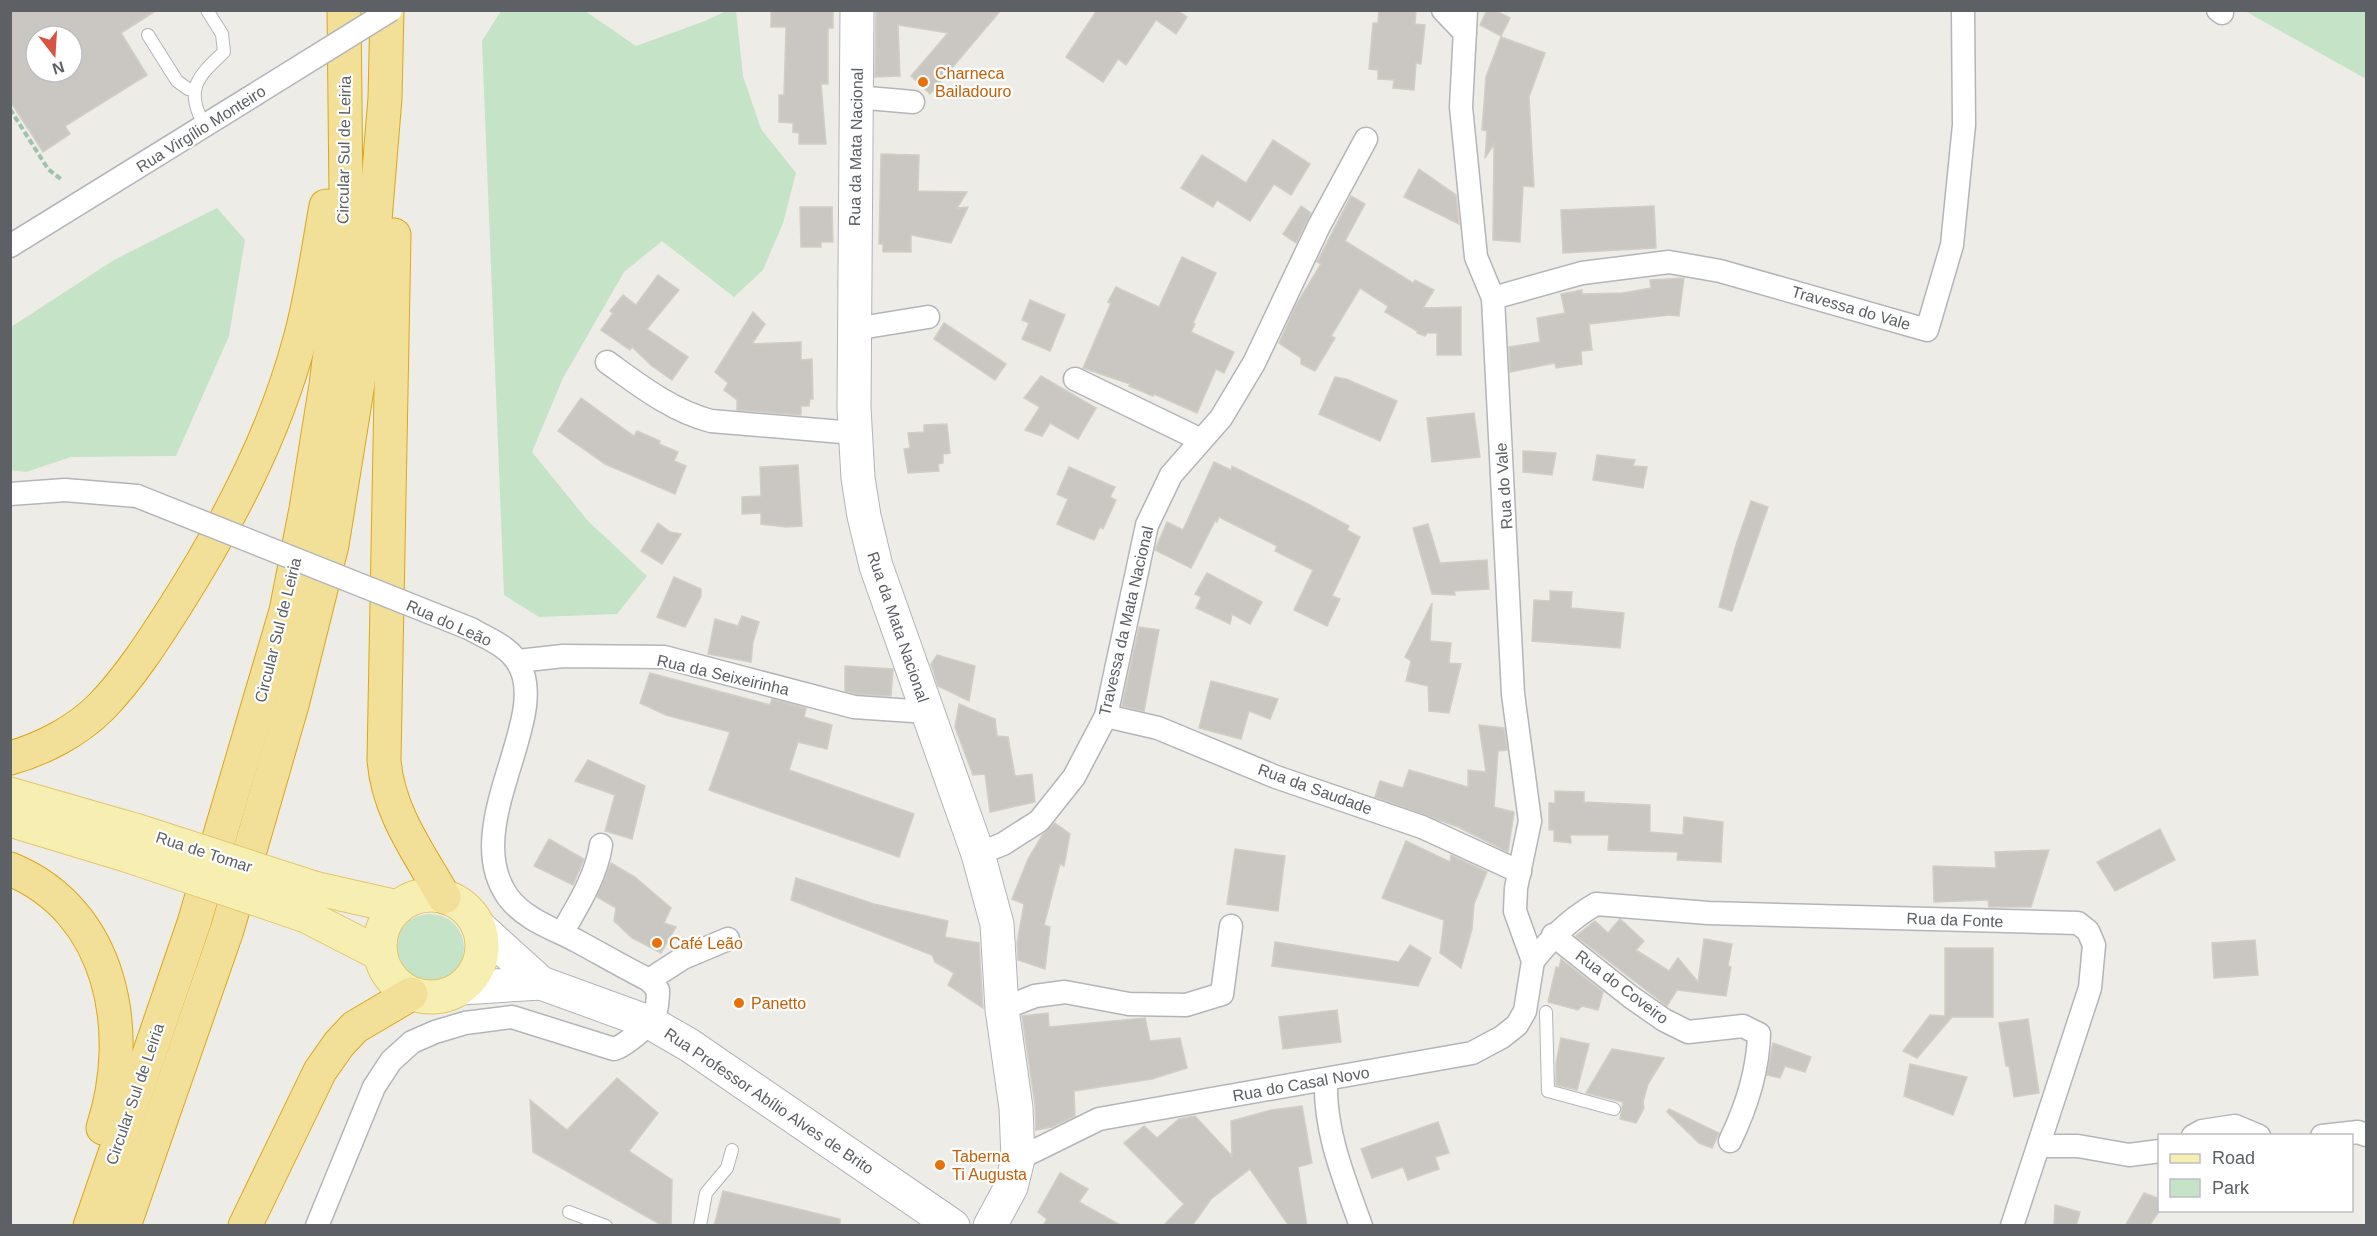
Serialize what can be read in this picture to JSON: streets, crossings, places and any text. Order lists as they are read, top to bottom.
{
  "streets": {
    "highway": ["Circular Sul de Leiria"],
    "main road": ["Rua de Tomar"],
    "street": [
      "Rua Virgílio Monteiro",
      "Rua da Mata Nacional",
      "Travessa do Vale",
      "Rua do Vale",
      "Travessa da Mata Nacional",
      "Rua do Leão",
      "Rua da Seixeirinha",
      "Rua da Saudade",
      "Rua da Fonte",
      "Rua do Coveiro",
      "Rua do Casal Novo",
      "Rua Professor Abílio Alves de Brito"
    ]
  },
  "crossings": [
    ["Rua Virgílio Monteiro", "Circular Sul de Leiria"],
    ["Rua da Mata Nacional", "Travessa da Mata Nacional"],
    ["Rua da Mata Nacional", "Rua da Seixeirinha"],
    ["Rua da Mata Nacional", "Rua do Casal Novo"],
    ["Travessa do Vale", "Rua do Vale"],
    ["Rua do Vale", "Rua da Saudade"],
    ["Rua do Vale", "Rua da Fonte"],
    ["Rua do Vale", "Rua do Casal Novo"],
    ["Travessa da Mata Nacional", "Rua da Saudade"],
    ["Rua do Leão", "Rua da Seixeirinha"],
    ["Rua de Tomar", "Rua Professor Abílio Alves de Brito"],
    ["Rua da Fonte", "Rua do Coveiro"],
    ["Rua da Fonte", "Rua do Casal Novo"]
  ],
  "places": [
    "Charneca Bailadouro",
    "Café Leão",
    "Panetto",
    "Taberna Ti Augusta"
  ],
  "legend": ["Road", "Park"],
  "north": "bottom"
}
